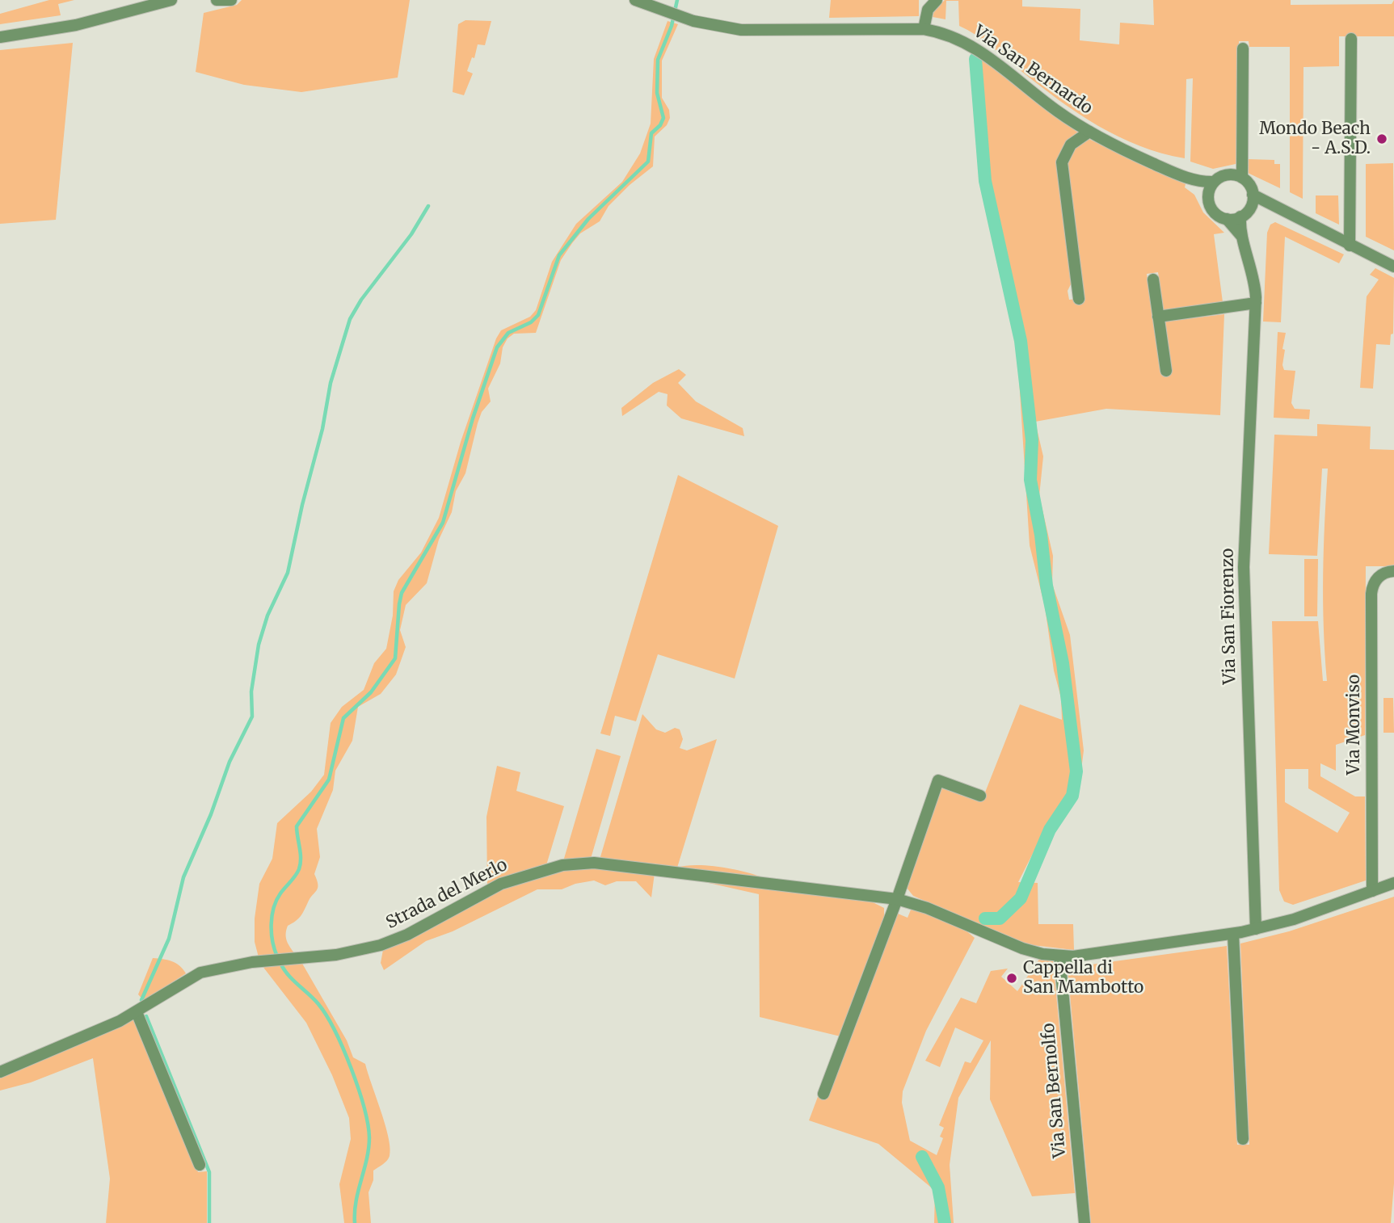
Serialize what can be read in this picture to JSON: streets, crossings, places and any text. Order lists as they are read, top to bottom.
{
  "streets": {
    "street": [
      "Via San Bernardo",
      "Via San Fiorenzo",
      "Via Monviso",
      "Strada del Merlo",
      "Via San Bernolfo"
    ]
  },
  "crossings": [
    ["Via San Bernardo", "Via San Fiorenzo"]
  ],
  "places": ["Mondo Beach - A.S.D.", "Cappella di San Mambotto"]
}
